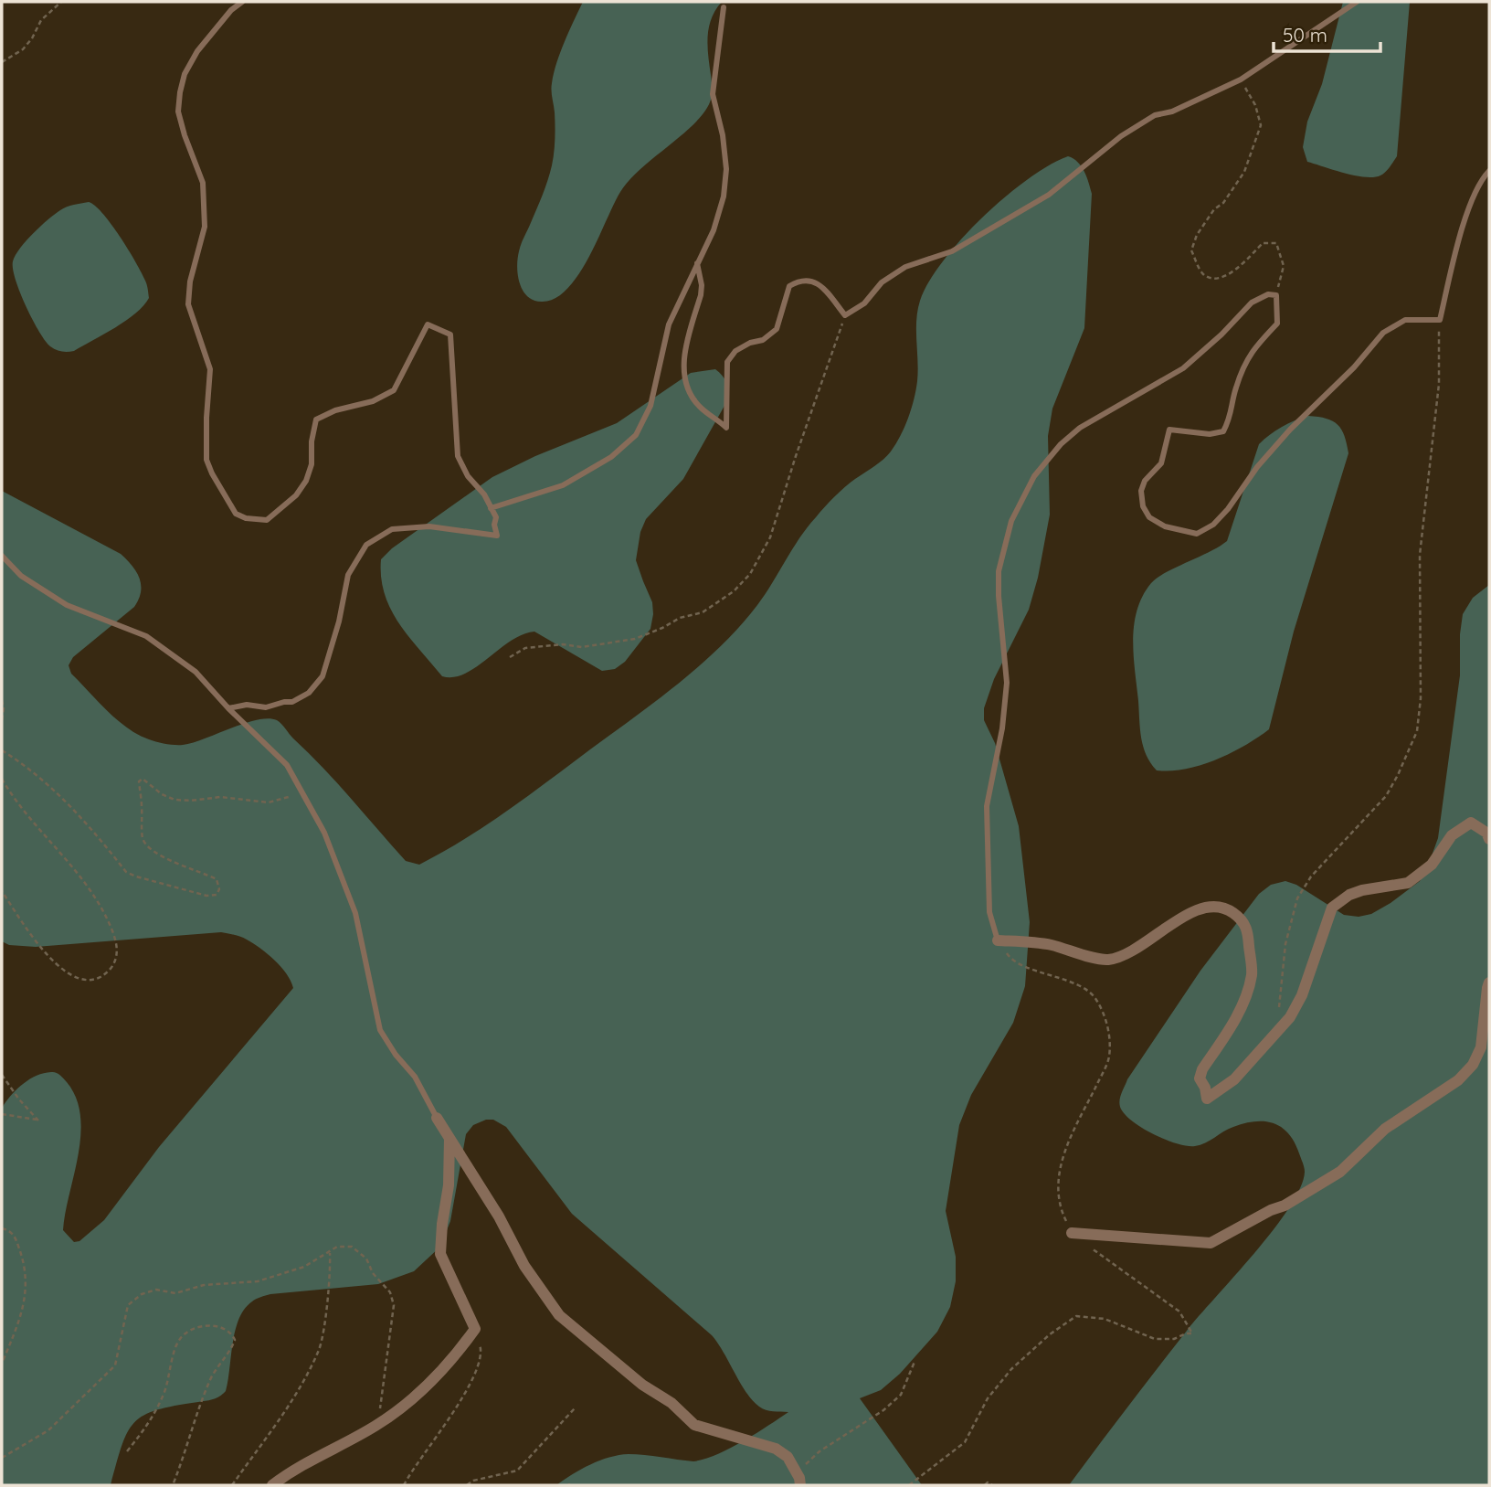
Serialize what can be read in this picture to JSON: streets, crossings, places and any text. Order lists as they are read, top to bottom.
{
  "scale_bar": "50 m"
}
